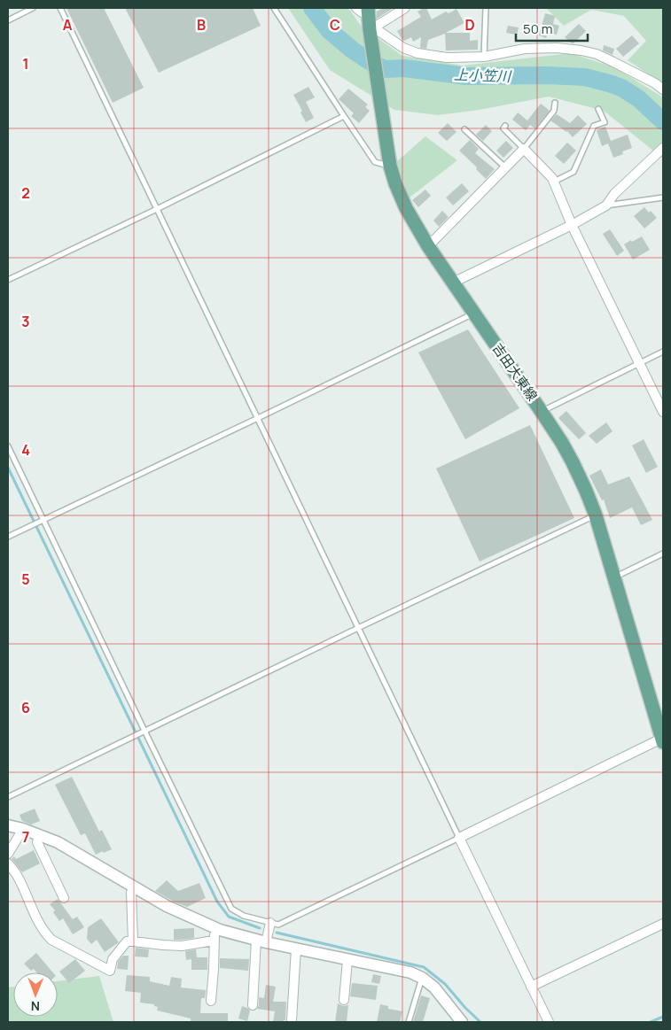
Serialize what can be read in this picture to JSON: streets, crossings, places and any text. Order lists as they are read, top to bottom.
{
  "streets": {
    "main road": ["吉田大東線"]
  },
  "water": ["上小笠川"],
  "scale_bar": "50 m",
  "north": "bottom",
  "grid": {
    "columns": [
      "A",
      "B",
      "C",
      "D"
    ],
    "rows": [
      "1",
      "2",
      "3",
      "4",
      "5",
      "6",
      "7"
    ]
  }
}
